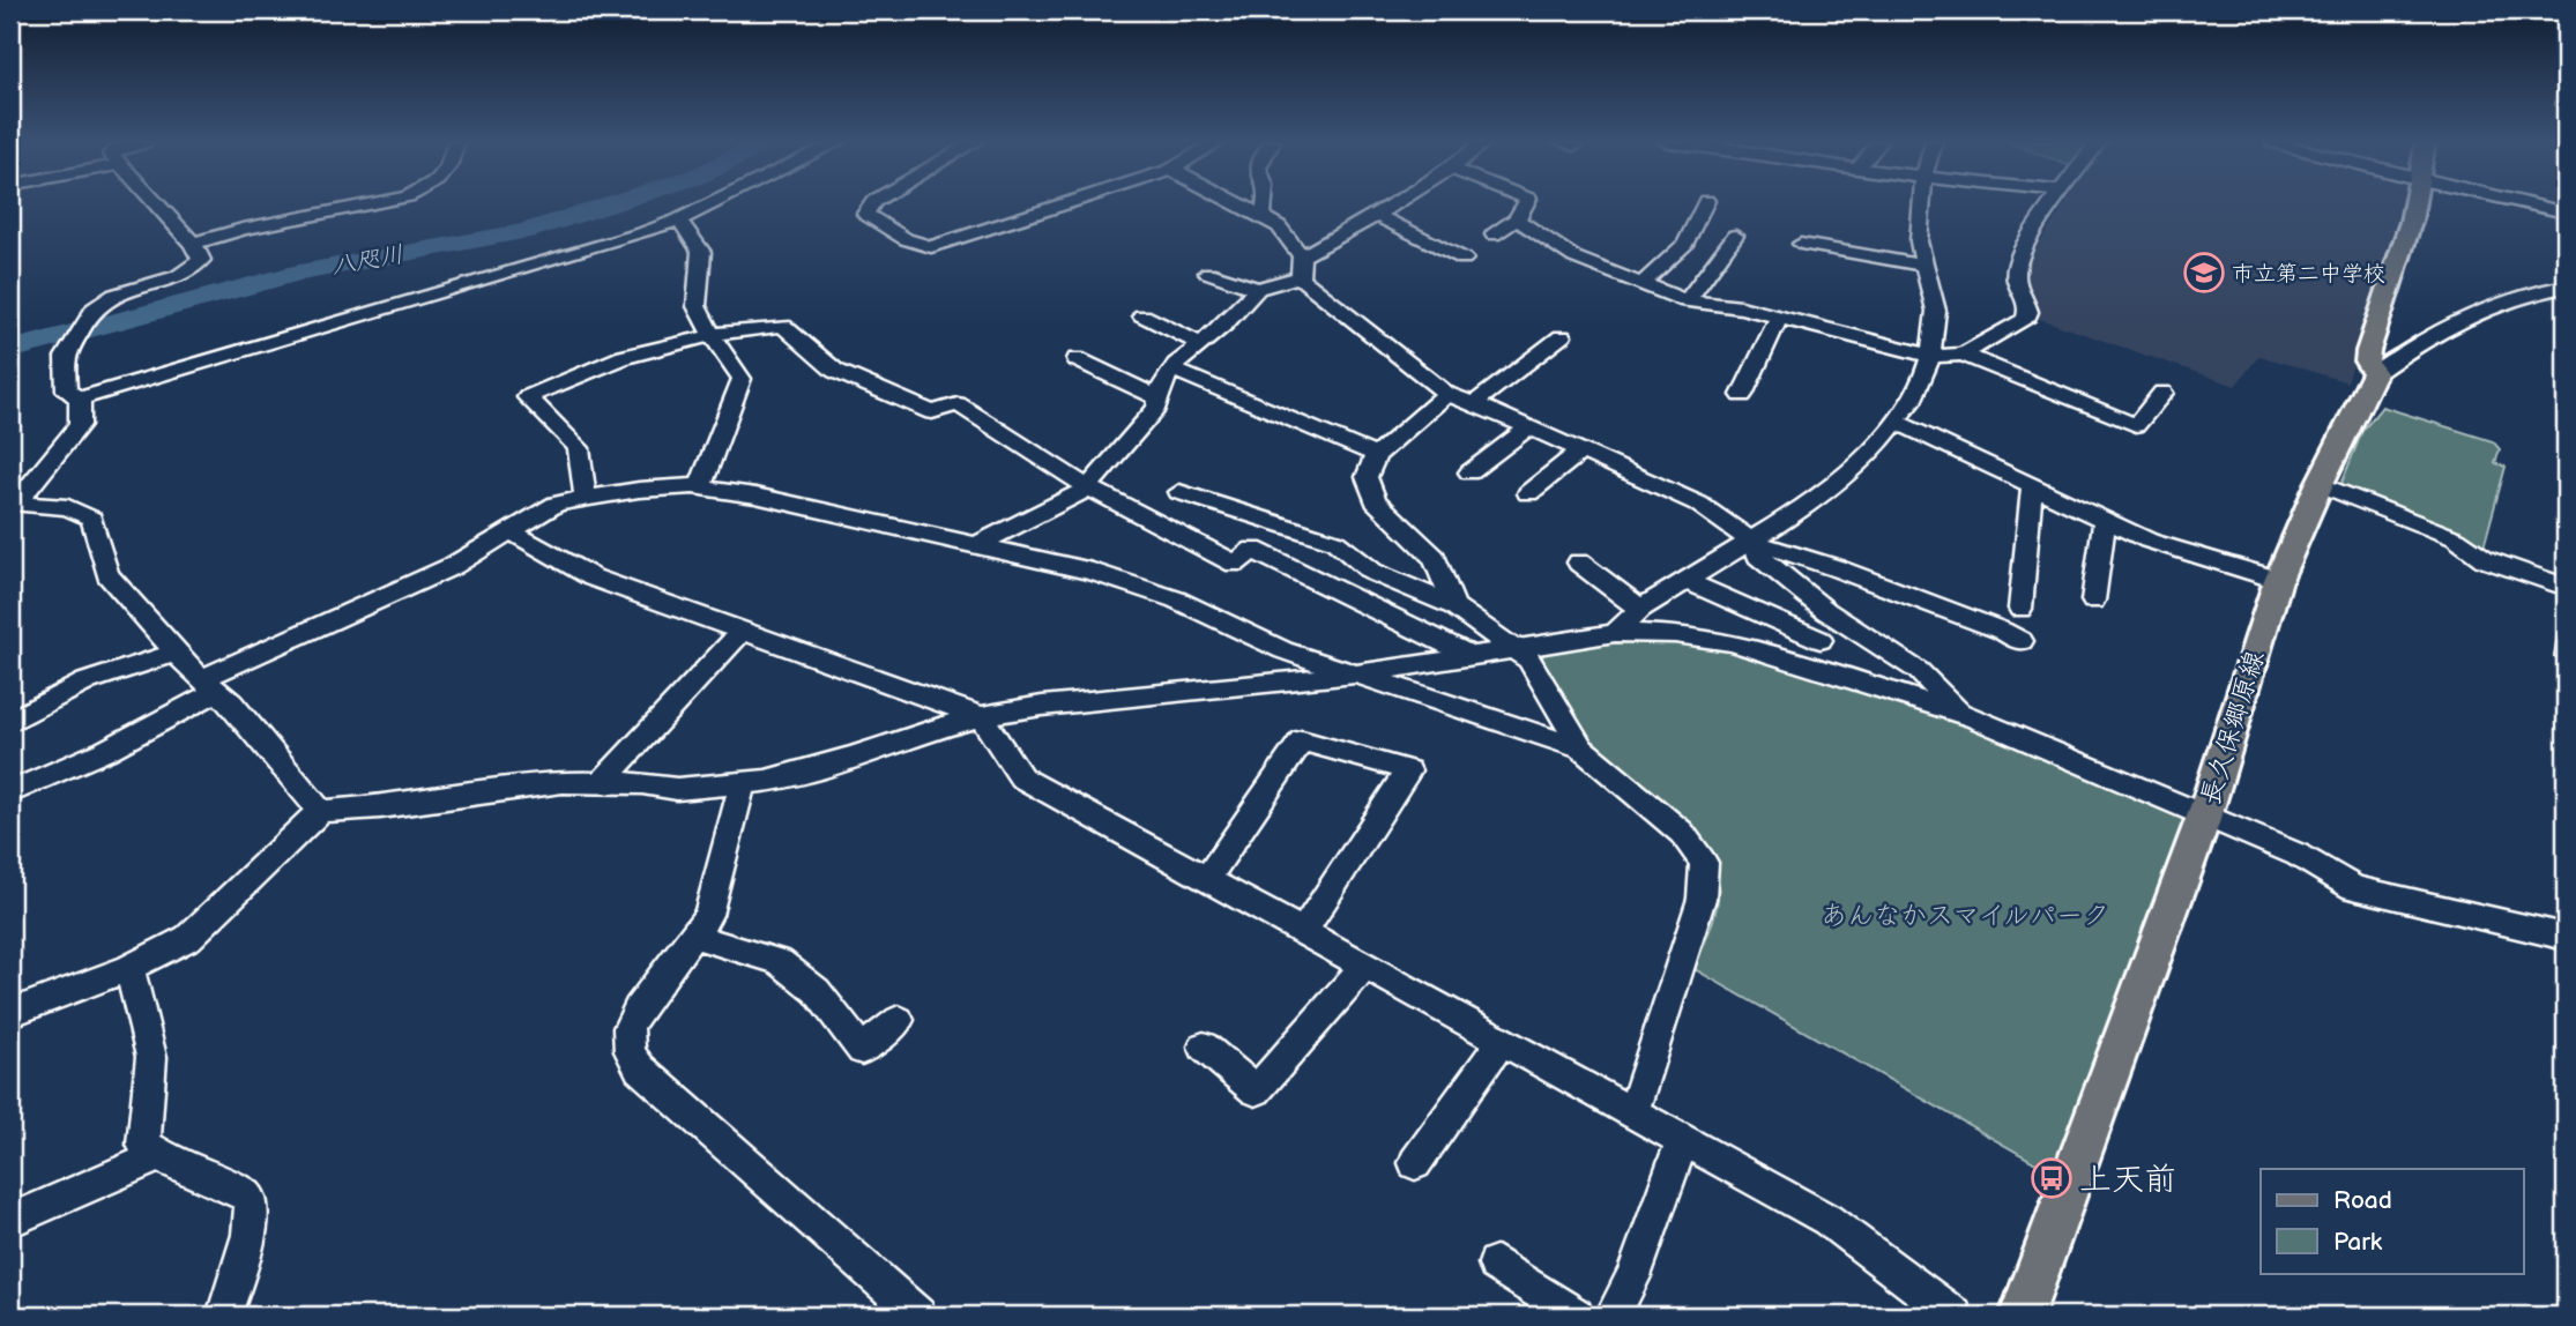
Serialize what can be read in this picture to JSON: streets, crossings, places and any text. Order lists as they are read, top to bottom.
{
  "streets": {
    "main road": ["長久保郷原線"]
  },
  "water": ["八咫川"],
  "parks": ["あんなかスマイルパーク"],
  "places": {
    "school or university": ["市立第二中学校"],
    "bus stop": ["上天前"]
  },
  "legend": ["Road", "Park"]
}
